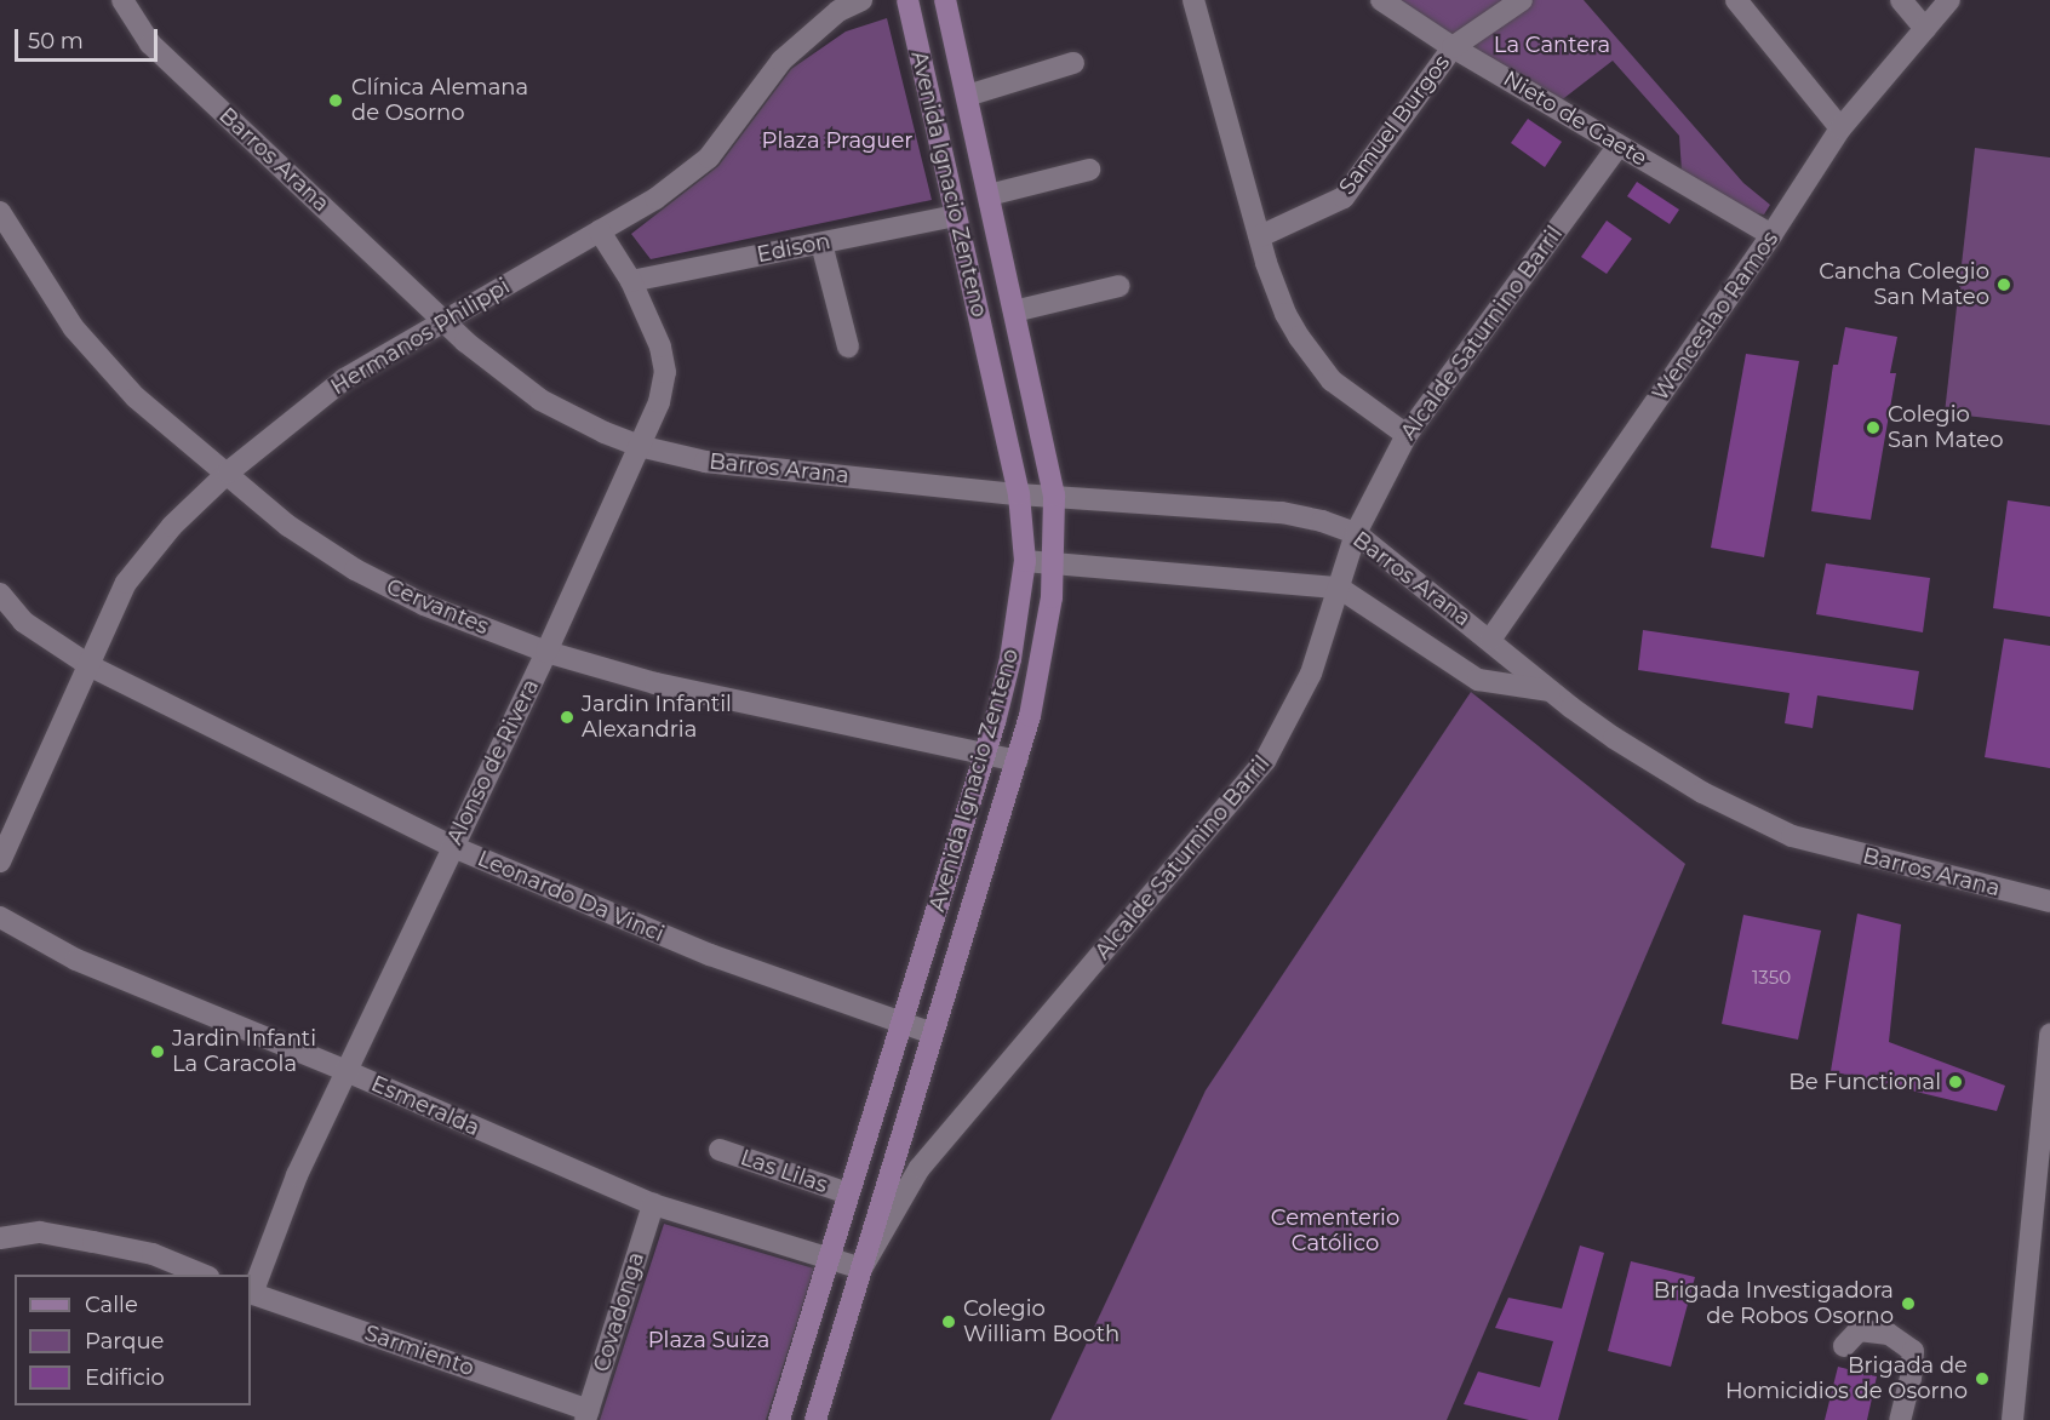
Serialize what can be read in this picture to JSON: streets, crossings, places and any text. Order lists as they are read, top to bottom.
{
  "streets": {
    "main road": ["Avenida Ignacio Zenteno"],
    "street": [
      "Nieto de Gaete",
      "Samuel Burgos",
      "Barros Arana",
      "Edison",
      "Wenceslao Ramos",
      "Alcalde Saturnino Barril",
      "Hermanos Philippi",
      "Cervantes",
      "Alonso de Rivera",
      "Leonardo Da Vinci",
      "Esmeralda",
      "Las Lilas",
      "Covadonga",
      "Sarmiento"
    ]
  },
  "crossings": [
    ["Nieto de Gaete", "Samuel Burgos"],
    ["Nieto de Gaete", "Wenceslao Ramos"],
    ["Nieto de Gaete", "Alcalde Saturnino Barril"],
    ["Barros Arana", "Avenida Ignacio Zenteno"],
    ["Barros Arana", "Wenceslao Ramos"],
    ["Barros Arana", "Alcalde Saturnino Barril"],
    ["Barros Arana", "Hermanos Philippi"],
    ["Barros Arana", "Alonso de Rivera"],
    ["Avenida Ignacio Zenteno", "Edison"],
    ["Avenida Ignacio Zenteno", "Alcalde Saturnino Barril"],
    ["Avenida Ignacio Zenteno", "Cervantes"],
    ["Avenida Ignacio Zenteno", "Leonardo Da Vinci"],
    ["Avenida Ignacio Zenteno", "Esmeralda"],
    ["Avenida Ignacio Zenteno", "Las Lilas"],
    ["Edison", "Alonso de Rivera"],
    ["Alcalde Saturnino Barril", "Esmeralda"],
    ["Hermanos Philippi", "Cervantes"],
    ["Hermanos Philippi", "Alonso de Rivera"],
    ["Hermanos Philippi", "Leonardo Da Vinci"],
    ["Cervantes", "Alonso de Rivera"],
    ["Alonso de Rivera", "Leonardo Da Vinci"],
    ["Alonso de Rivera", "Esmeralda"],
    ["Alonso de Rivera", "Sarmiento"],
    ["Esmeralda", "Covadonga"],
    ["Covadonga", "Sarmiento"]
  ],
  "parks": [
    "La Cantera",
    "Plaza Praguer",
    "Cementerio Católico",
    "Plaza Suiza"
  ],
  "places": [
    "Clínica Alemana de Osorno",
    "Cancha Colegio San Mateo",
    "Colegio San Mateo",
    "Jardin Infantil Alexandria",
    "Jardin Infanti La Caracola",
    "Be Functional",
    "Brigada Investigadora de Robos Osorno",
    "Colegio William Booth",
    "Brigada de Homicidios de Osorno"
  ],
  "house_numbers": ["1350"],
  "legend": ["Calle", "Parque", "Edificio"],
  "scale_bar": "50 m"
}
